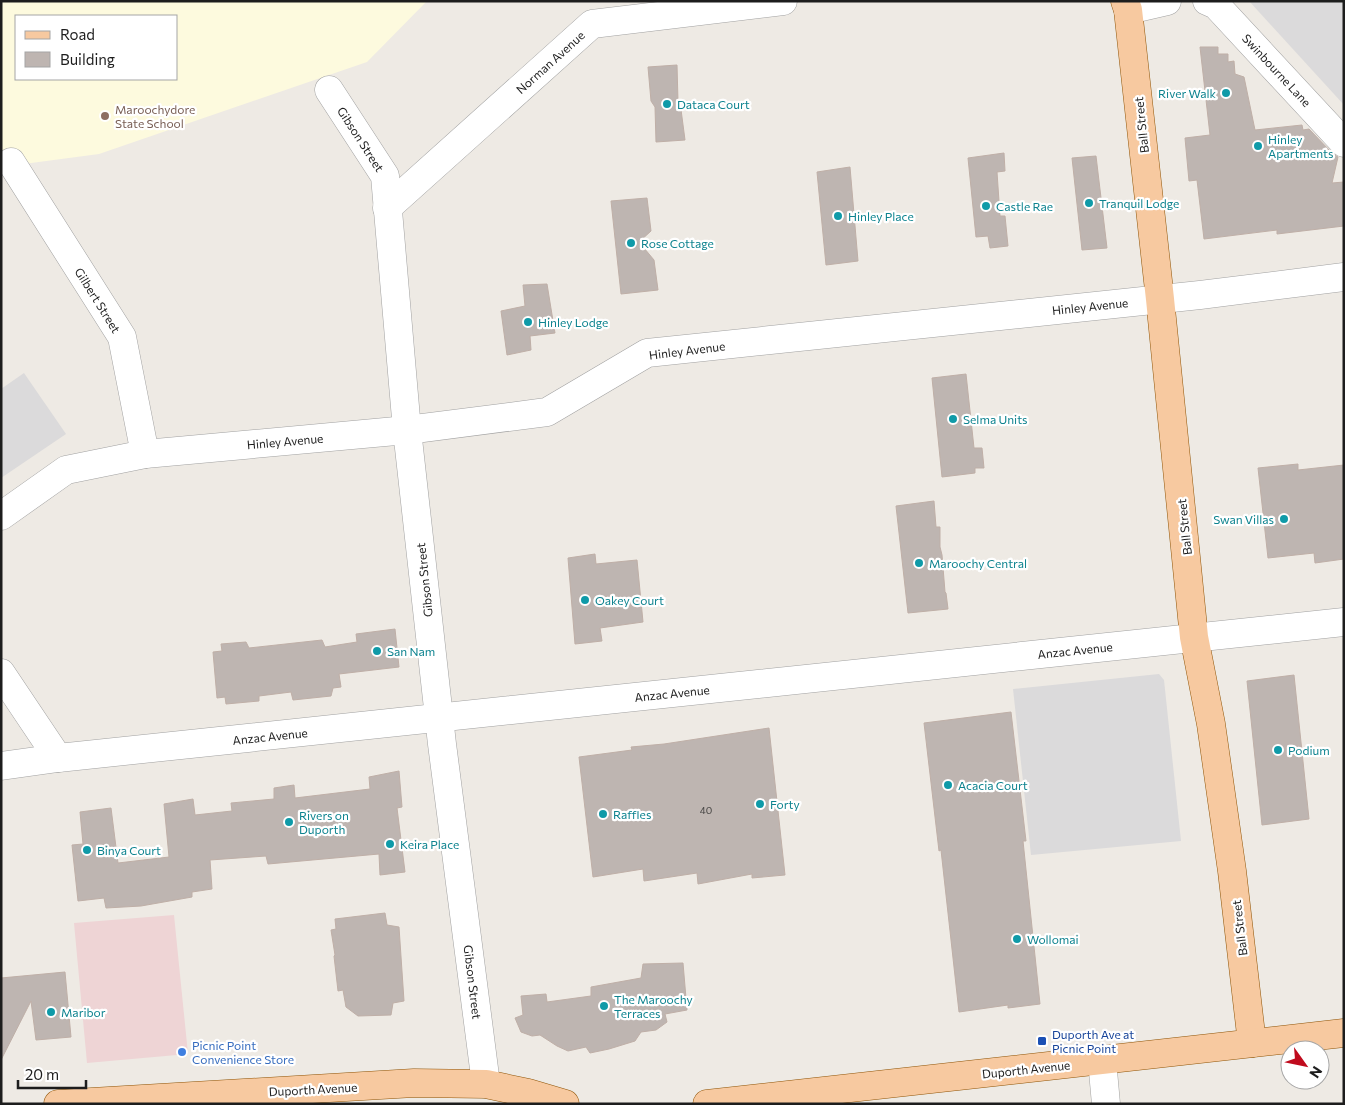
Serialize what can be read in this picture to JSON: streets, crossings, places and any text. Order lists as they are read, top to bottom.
{
  "streets": {
    "main road": ["Ball Street", "Duporth Avenue"],
    "street": [
      "Norman Avenue",
      "Swinbourne Lane",
      "Gibson Street",
      "Gilbert Street",
      "Hinley Avenue",
      "Anzac Avenue"
    ]
  },
  "crossings": [
    ["Norman Avenue", "Gibson Street"],
    ["Ball Street", "Hinley Avenue"],
    ["Ball Street", "Anzac Avenue"],
    ["Ball Street", "Duporth Avenue"],
    ["Gibson Street", "Hinley Avenue"],
    ["Gibson Street", "Anzac Avenue"],
    ["Gibson Street", "Duporth Avenue"],
    ["Gilbert Street", "Hinley Avenue"]
  ],
  "places": {
    "other": [
      "River Walk",
      "Dataca Court",
      "Maroochydore State School",
      "Hinley Apartments",
      "Tranquil Lodge",
      "Castle Rae",
      "Hinley Place",
      "Rose Cottage",
      "Hinley Lodge",
      "Selma Units",
      "Swan Villas",
      "Maroochy Central",
      "Oakey Court",
      "San Nam",
      "Podium",
      "Acacia Court",
      "Forty",
      "Raffles",
      "Rivers on Duporth",
      "Keira Place",
      "Binya Court",
      "Wollomai",
      "The Maroochy Terraces",
      "Maribor",
      "Picnic Point Convenience Store"
    ],
    "transit": ["Duporth Ave at Picnic Point"]
  },
  "house_numbers": ["40"],
  "legend": ["Road", "Building"],
  "scale_bar": "20 m",
  "north": "bottom right"
}
